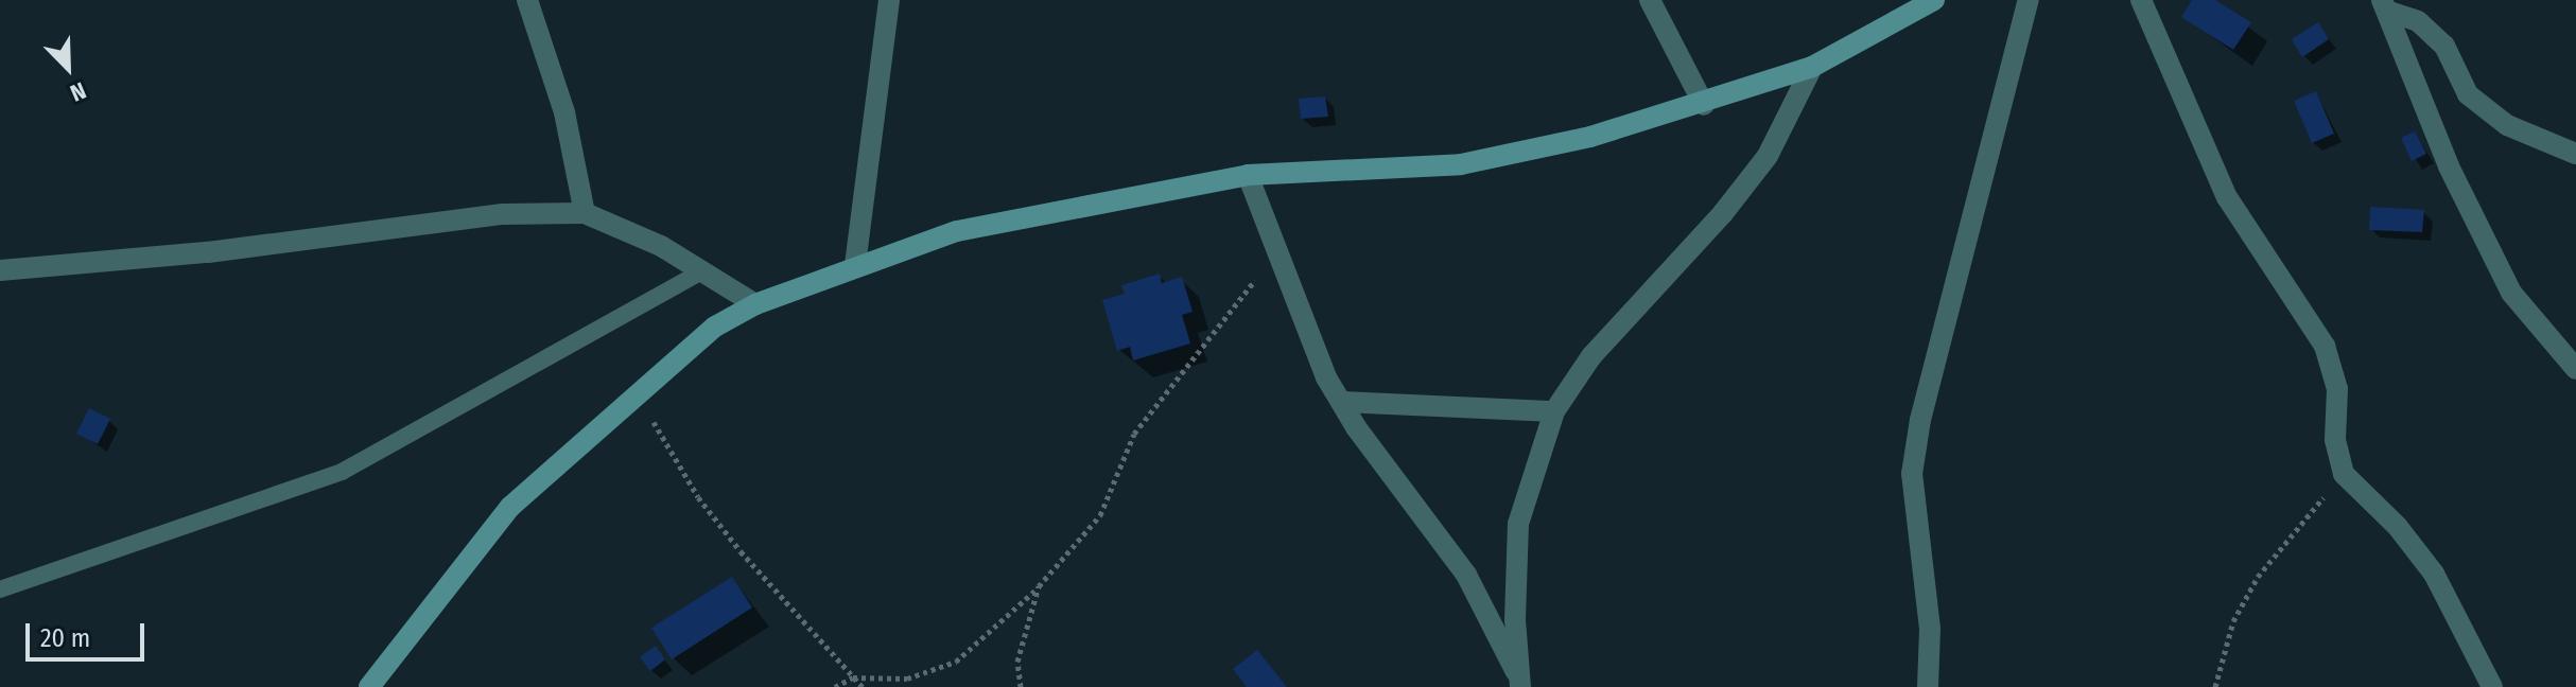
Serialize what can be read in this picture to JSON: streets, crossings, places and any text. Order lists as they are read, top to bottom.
{
  "scale_bar": "20 m",
  "north": "bottom right"
}
